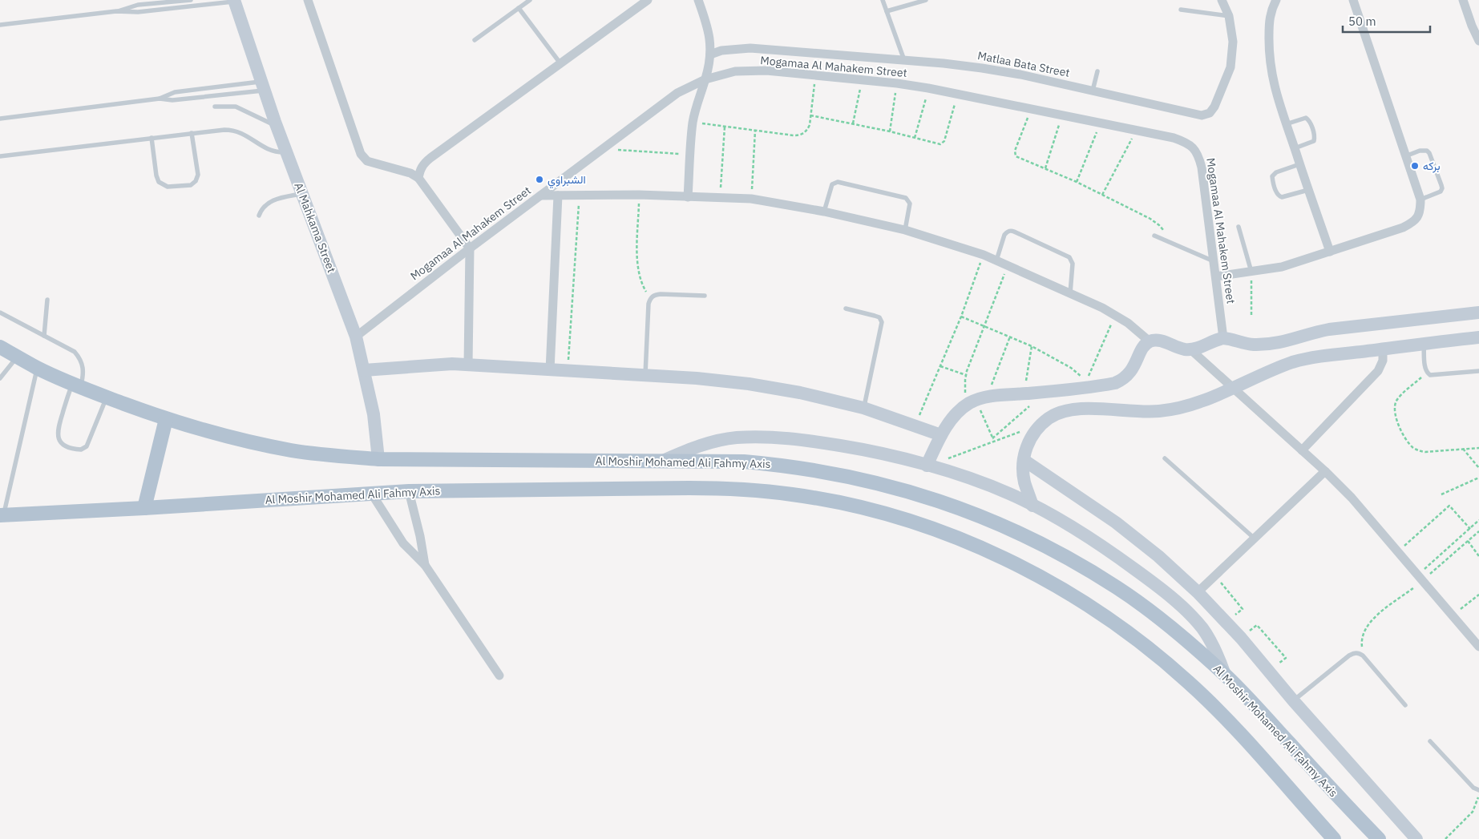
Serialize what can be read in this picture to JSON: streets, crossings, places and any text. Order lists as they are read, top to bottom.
{
  "streets": {
    "main road": ["Al Moshir Mohamed Ali Fahmy Axis"],
    "street": ["Matlaa Bata Street", "Mogamaa Al Mahakem Street", "Al Mahkama Street"]
  },
  "crossings": [
    ["Mogamaa Al Mahakem Street", "Al Mahkama Street"],
    ["Al Mahkama Street", "Al Moshir Mohamed Ali Fahmy Axis"]
  ],
  "places": ["بركه", "الشبراوي"],
  "scale_bar": "50 m"
}
